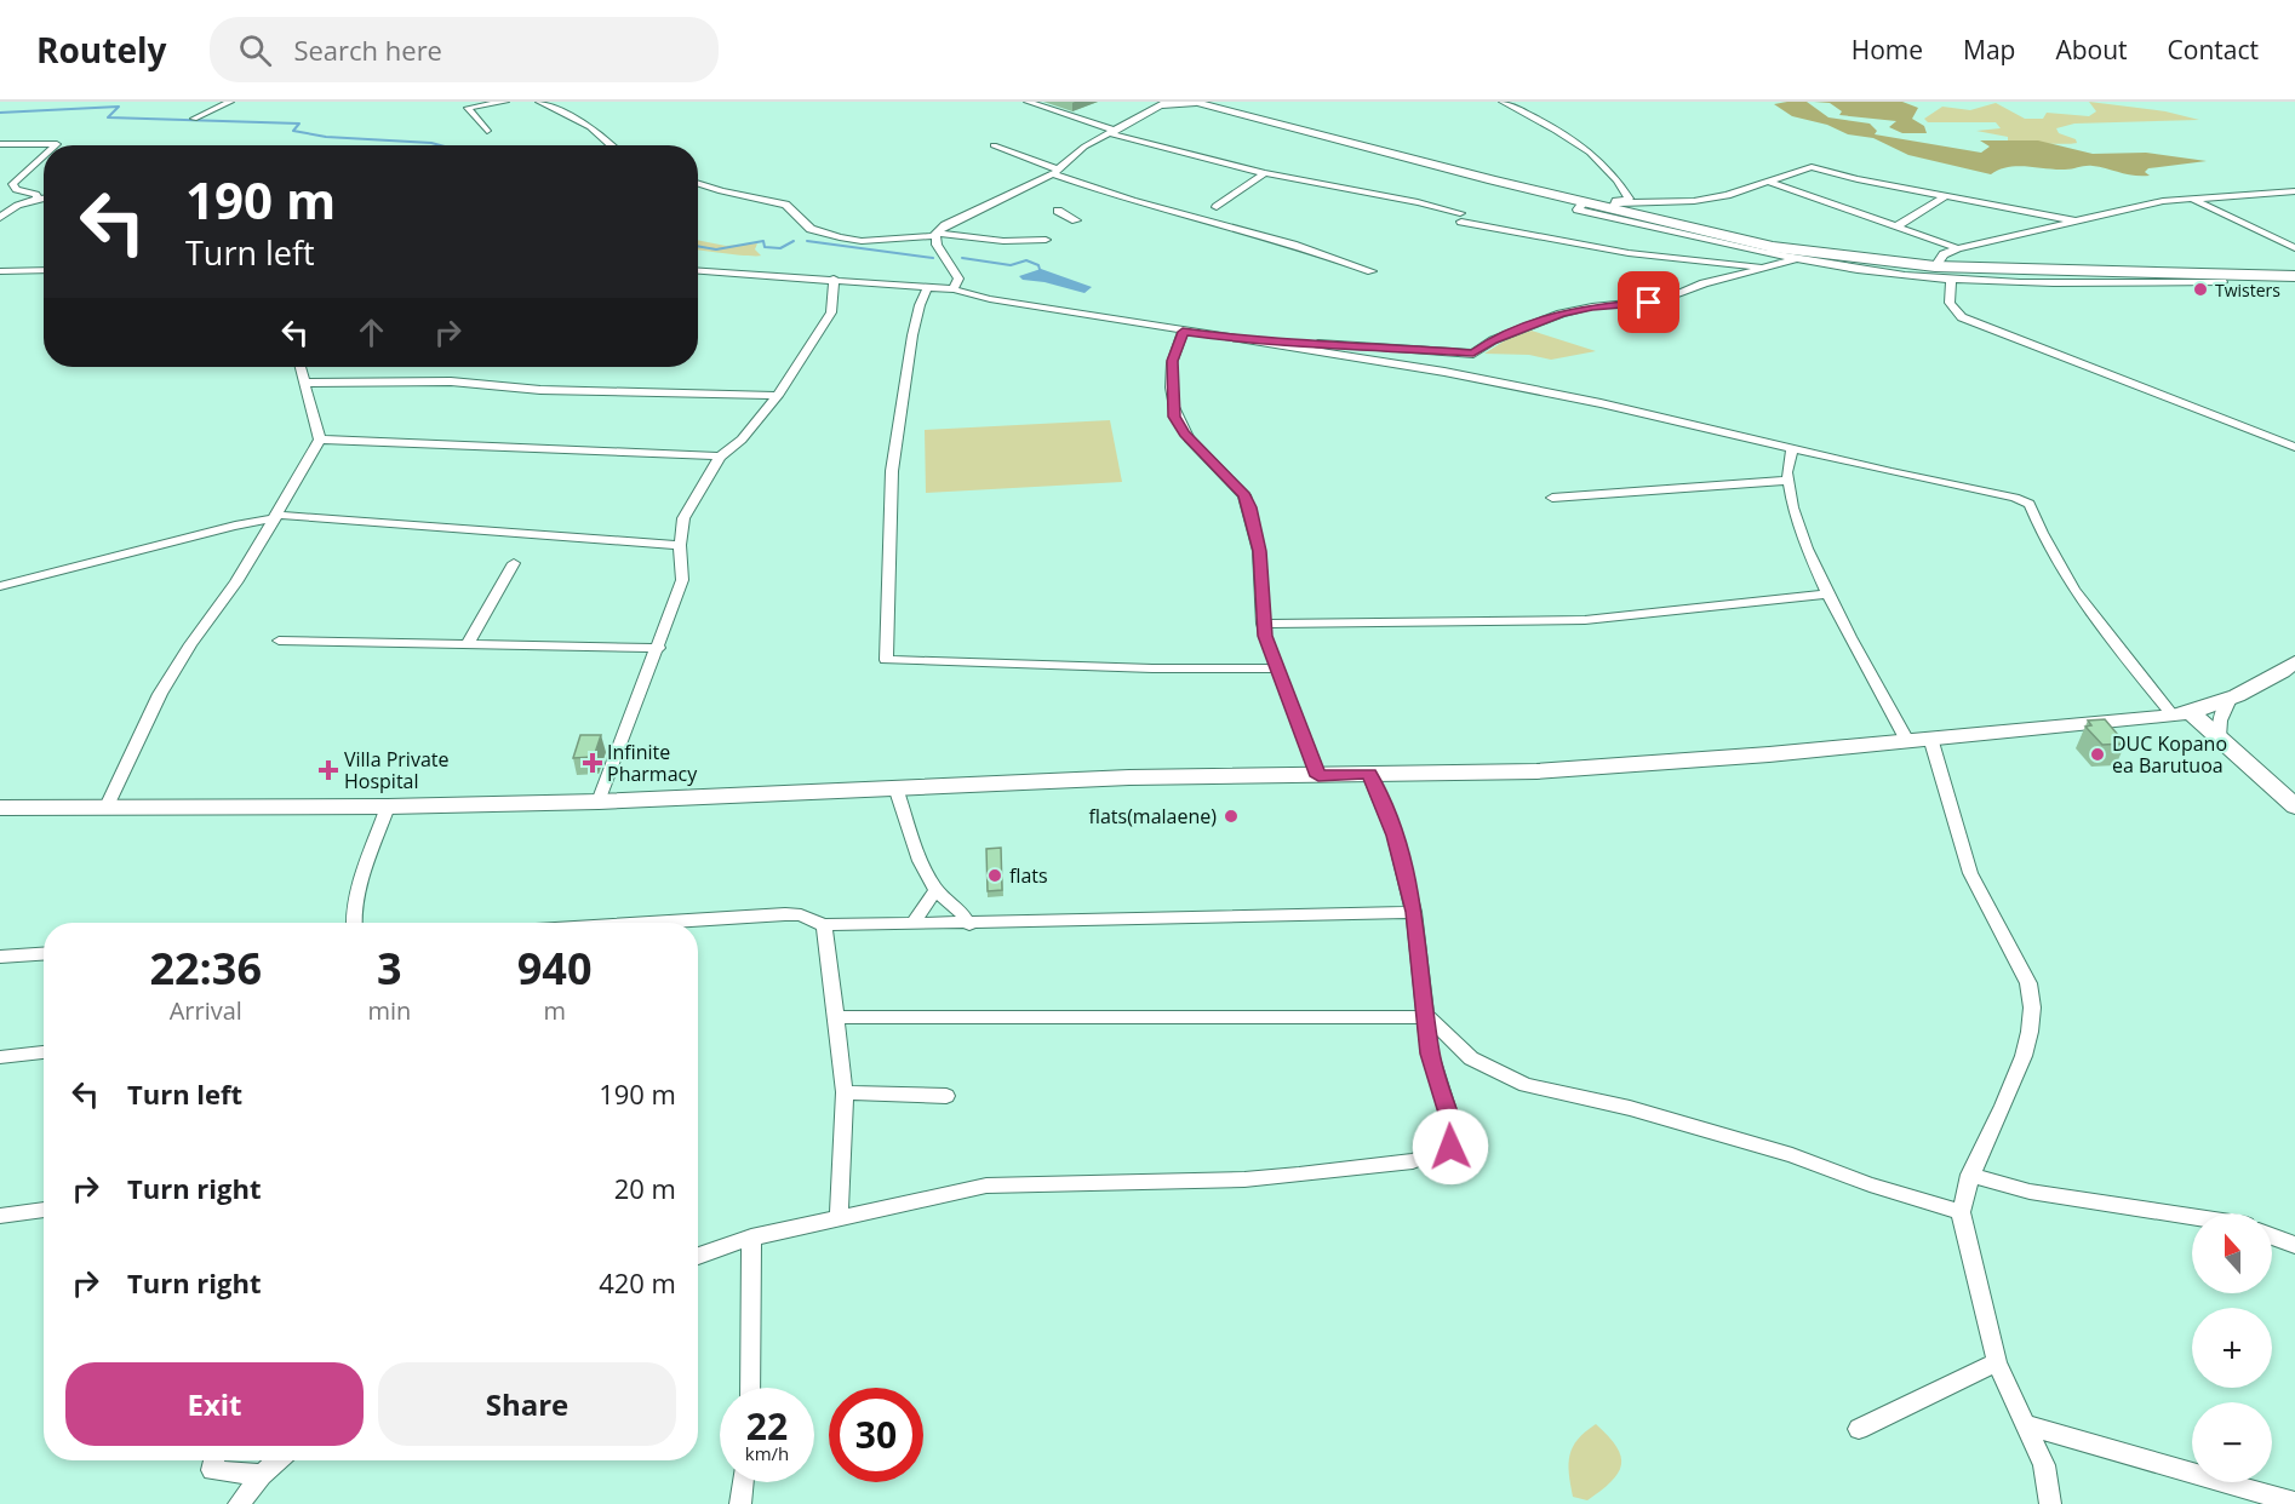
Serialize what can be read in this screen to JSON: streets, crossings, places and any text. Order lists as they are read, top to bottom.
{
  "places": {
    "other": [
      "Twisters",
      "DUC Kopano ea Barutuoa",
      "flats(malaene)",
      "flats"
    ],
    "health": ["Infinite Pharmacy", "Villa Private Hospital"]
  },
  "north": "top",
  "page": {
    "header": "Routely",
    "search": "Search here",
    "nav": [
      "Home",
      "Map",
      "About",
      "Contact"
    ],
    "turn": ["190 m", "Turn left"],
    "eta": [
      "22:36",
      "Arrival",
      "3",
      "min",
      "940",
      "m"
    ],
    "list": [
      {
        "name": "Turn left",
        "value": "190 m"
      },
      {
        "name": "Turn right",
        "value": "20 m"
      },
      {
        "name": "Turn right",
        "value": "420 m"
      }
    ],
    "map_buttons": ["+", "−"],
    "buttons": ["Exit", "Share"],
    "speed": "22 km/h",
    "limit": "30"
  }
}
